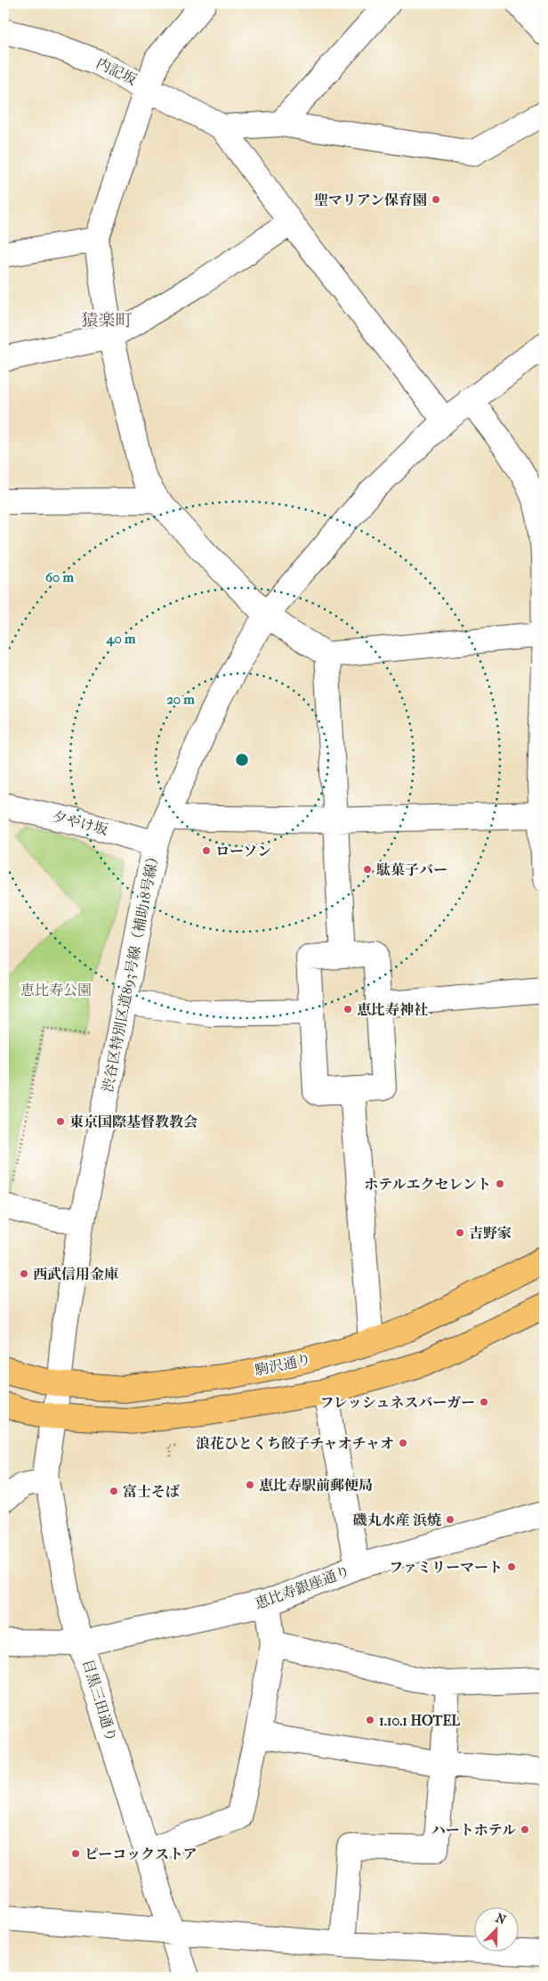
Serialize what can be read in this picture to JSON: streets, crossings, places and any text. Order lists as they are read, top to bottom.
{
  "streets": {
    "main road": ["駒沢通り"],
    "street": [
      "内記坂",
      "夕やけ坂",
      "渋谷区特別区道893号線（補助18号線）",
      "恵比寿銀座通り",
      "目黒三田通り"
    ]
  },
  "crossings": [
    ["夕やけ坂", "渋谷区特別区道893号線（補助18号線）"],
    ["渋谷区特別区道893号線（補助18号線）", "駒沢通り"],
    ["渋谷区特別区道893号線（補助18号線）", "目黒三田通り"],
    ["恵比寿銀座通り", "目黒三田通り"]
  ],
  "districts": ["猿楽町"],
  "parks": ["恵比寿公園"],
  "places": [
    "聖マリアン保育園",
    "ローソン",
    "駄菓子バー",
    "恵比寿神社",
    "東京国際基督教教会",
    "ホテルエクセレント",
    "吉野家",
    "西武信用金庫",
    "フレッシュネスバーガー",
    "浪花ひとくち餃子チャオチャオ",
    "恵比寿駅前郵便局",
    "富士そば",
    "磯丸水産 浜焼",
    "ファミリーマート",
    "1.10.1 HOTEL",
    "ハートホテル",
    "ピーコックストア"
  ],
  "north": "top right",
  "rings": ["60 m", "40 m", "20 m"]
}
